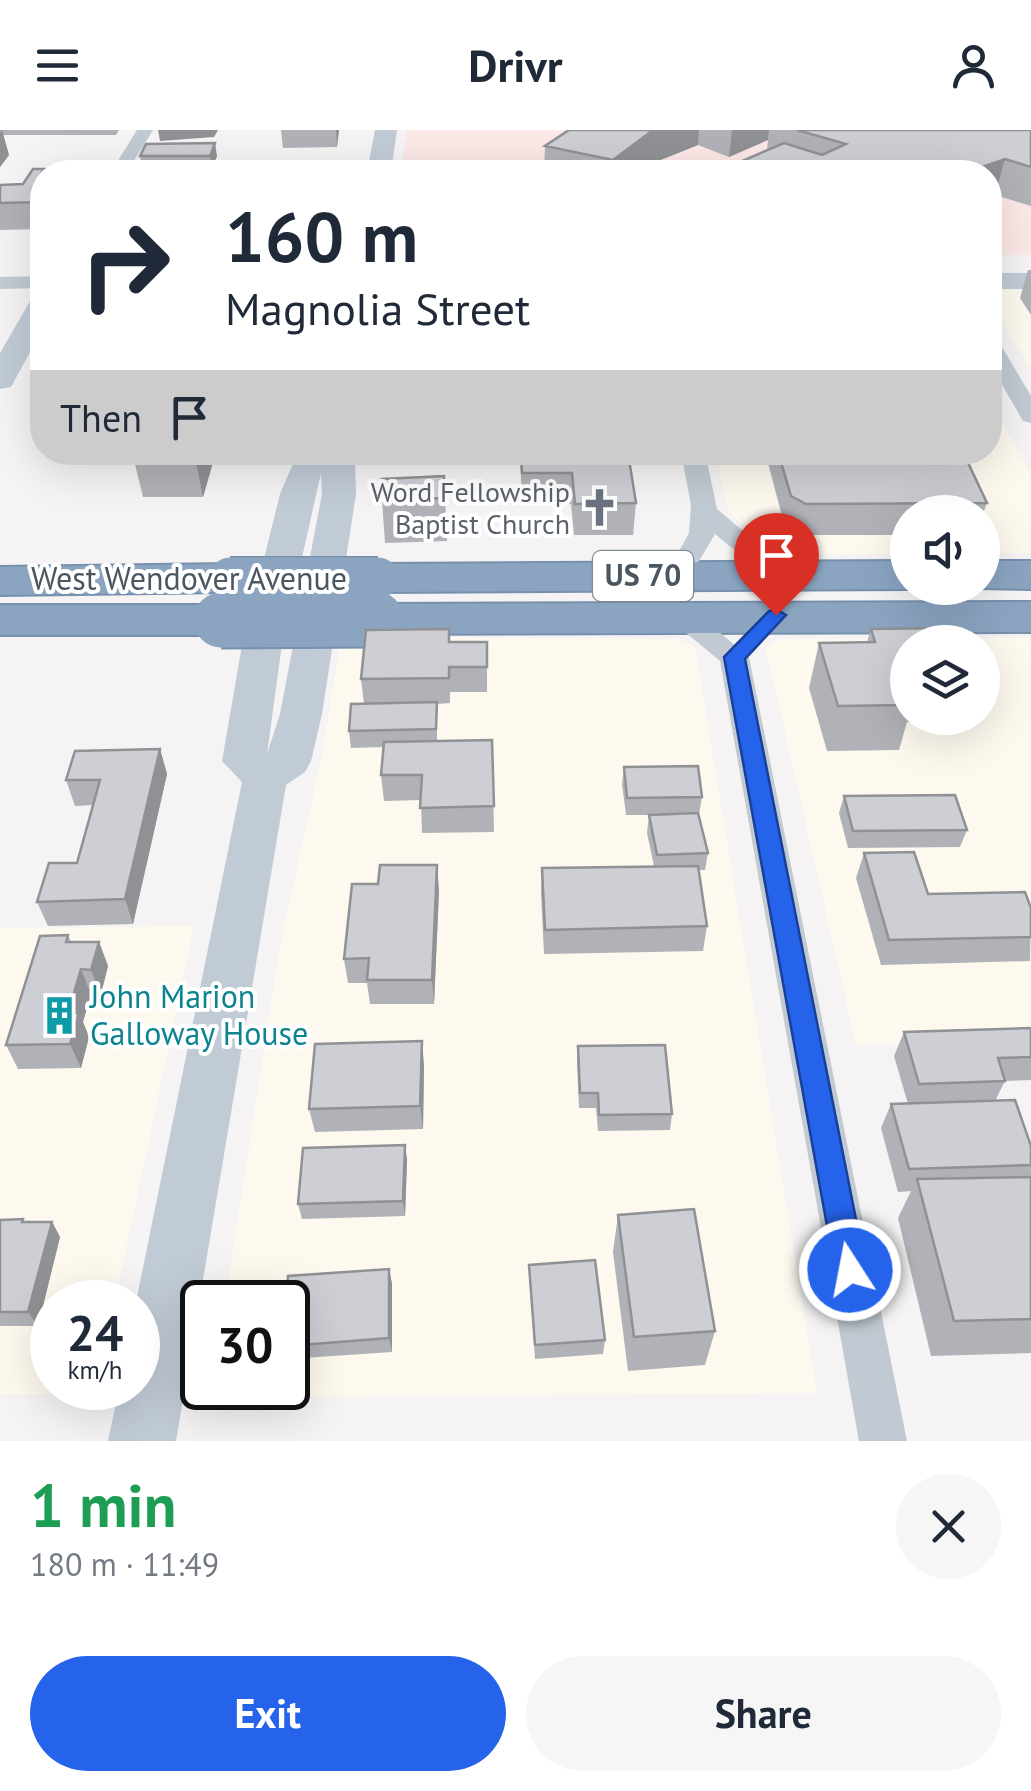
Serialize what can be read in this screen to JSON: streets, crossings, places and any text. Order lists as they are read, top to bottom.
{
  "streets": {
    "highway": ["US 70", "West Wendover Avenue"]
  },
  "crossings": [
    ["US 70", "West Wendover Avenue"]
  ],
  "places": {
    "church": ["Word Fellowship Baptist Church"],
    "building": ["John Marion Galloway House"]
  },
  "page": {
    "header": "Drivr",
    "turn": ["160 m", "Magnolia Street"],
    "then": "Then",
    "speed": "24 km/h",
    "limit": "30",
    "heading": ["1 min", "180 m · 11:49"],
    "buttons": ["Exit", "Share"]
  }
}
